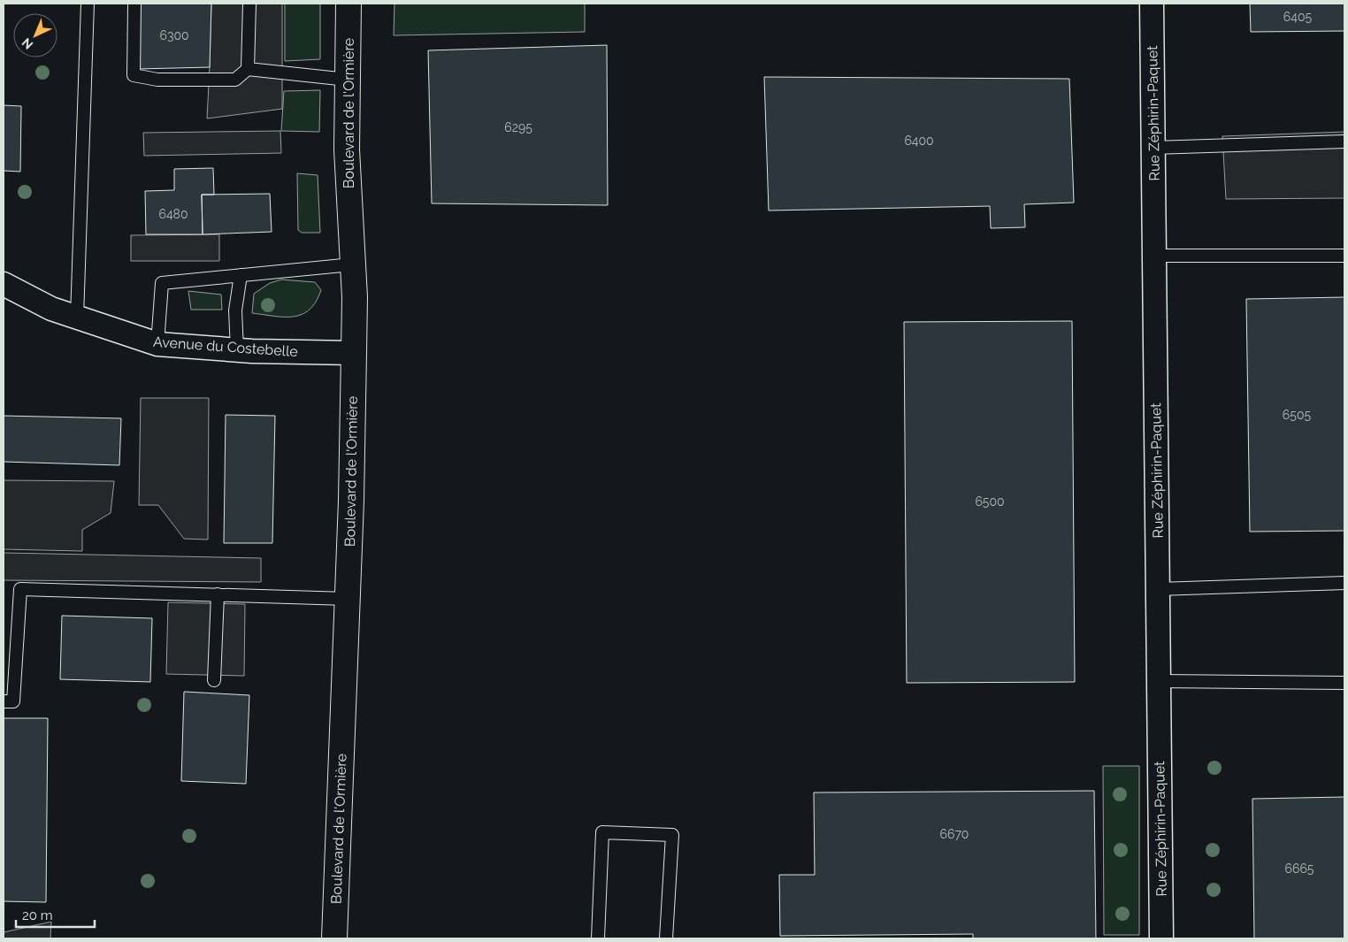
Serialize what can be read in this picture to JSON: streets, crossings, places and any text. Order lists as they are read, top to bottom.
{
  "streets": {
    "main road": ["Boulevard de l'Ormière"],
    "street": ["Rue Zéphirin-Paquet", "Avenue du Costebelle"]
  },
  "crossings": [
    ["Boulevard de l'Ormière", "Avenue du Costebelle"]
  ],
  "house_numbers": [
    "6405",
    "6300",
    "6295",
    "6400",
    "6480",
    "6505",
    "6500",
    "6670",
    "6665"
  ],
  "scale_bar": "20 m",
  "north": "bottom left"
}
